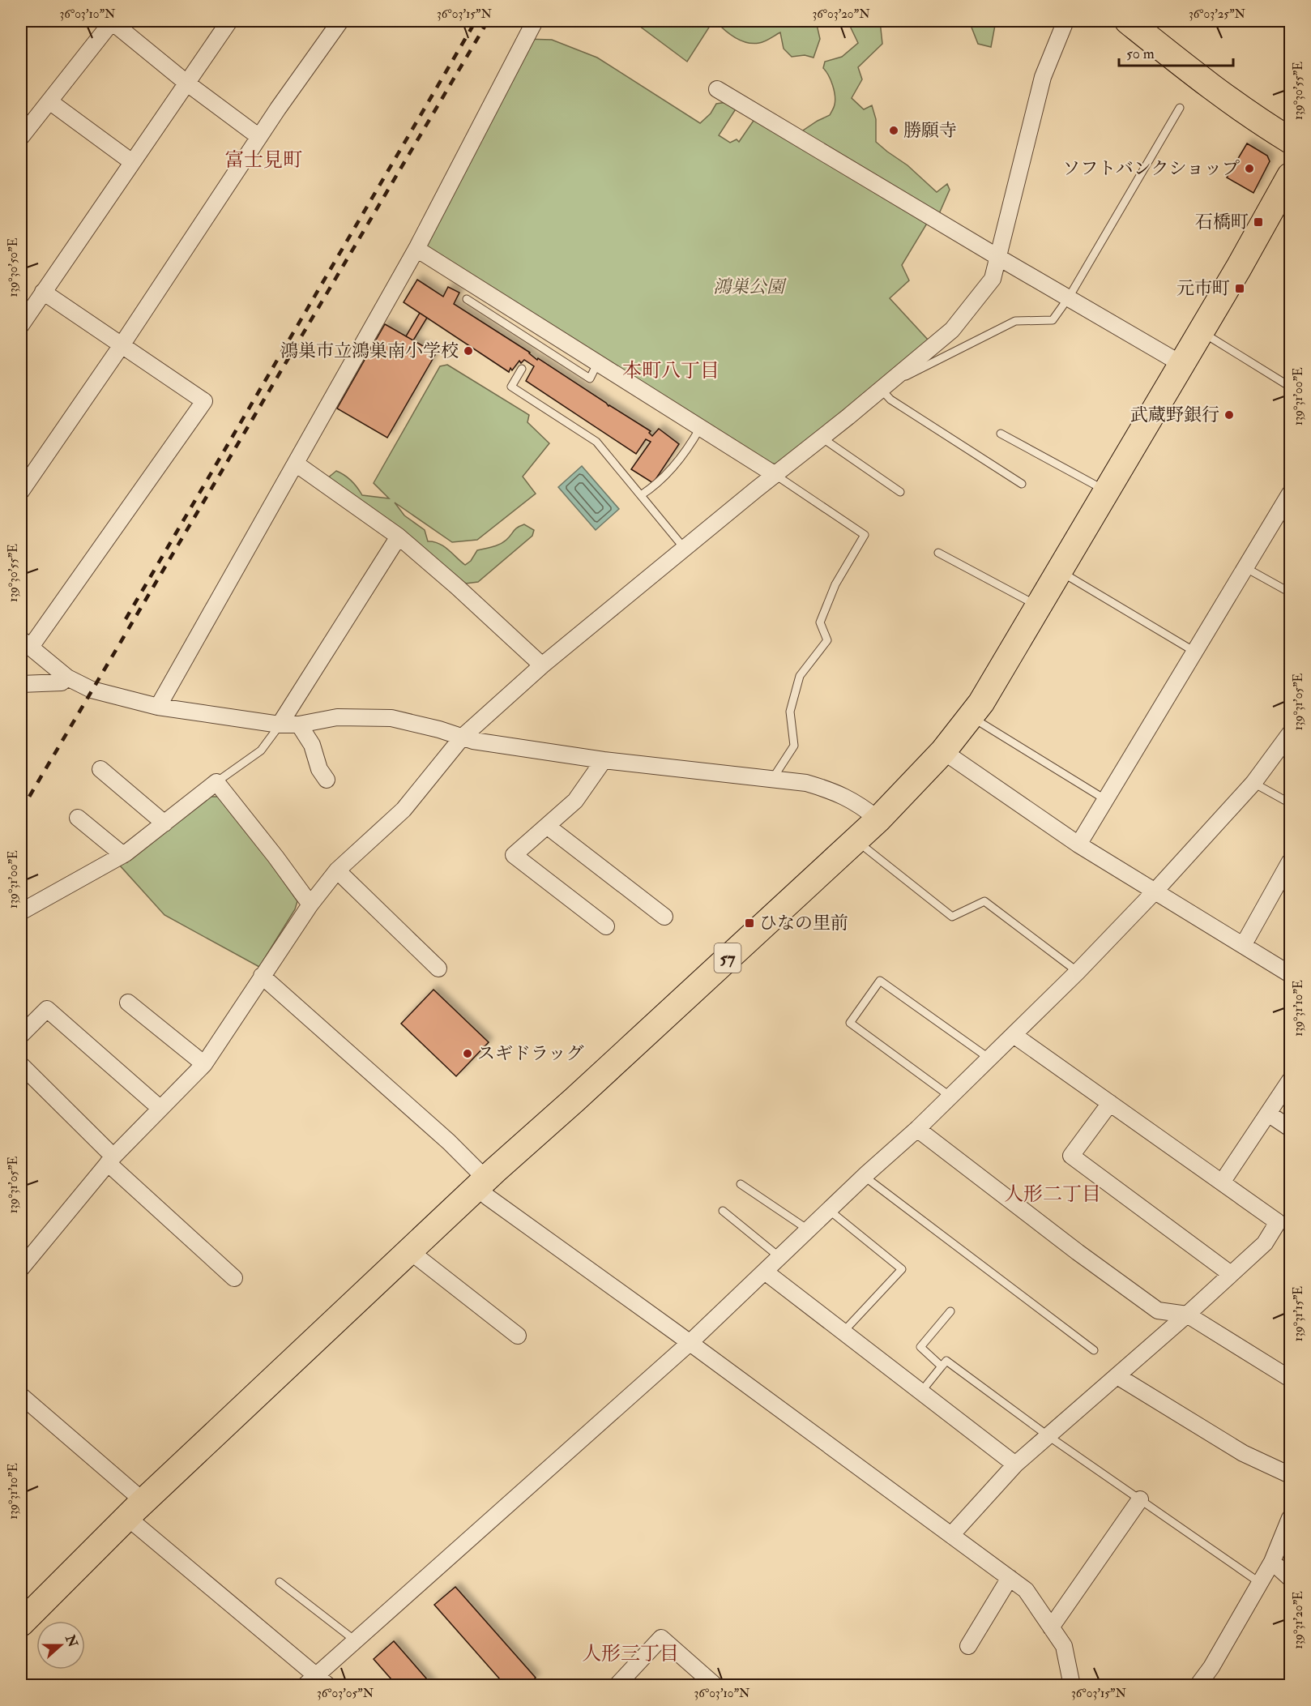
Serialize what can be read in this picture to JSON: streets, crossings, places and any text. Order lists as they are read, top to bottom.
{
  "streets": {
    "main road": ["57"]
  },
  "districts": [
    "富士見町",
    "本町八丁目",
    "人形二丁目",
    "人形三丁目"
  ],
  "parks": ["鴻巣公園"],
  "places": {
    "other": [
      "勝願寺",
      "ソフトバンクショップ",
      "鴻巣市立鴻巣南小学校",
      "武蔵野銀行",
      "スギドラッグ"
    ],
    "transit": ["石橋町", "元市町", "ひなの里前"]
  },
  "scale_bar": "50 m",
  "north": "right",
  "coordinates": [
    "36°03'10\"N",
    "36°03'15\"N",
    "36°03'20\"N",
    "36°03'25\"N",
    "139°30'55\"E",
    "139°30'50\"E",
    "139°31'00\"E",
    "139°31'05\"E",
    "139°31'10\"E",
    "139°31'15\"E",
    "139°31'20\"E",
    "36°03'05\"N"
  ]
}
